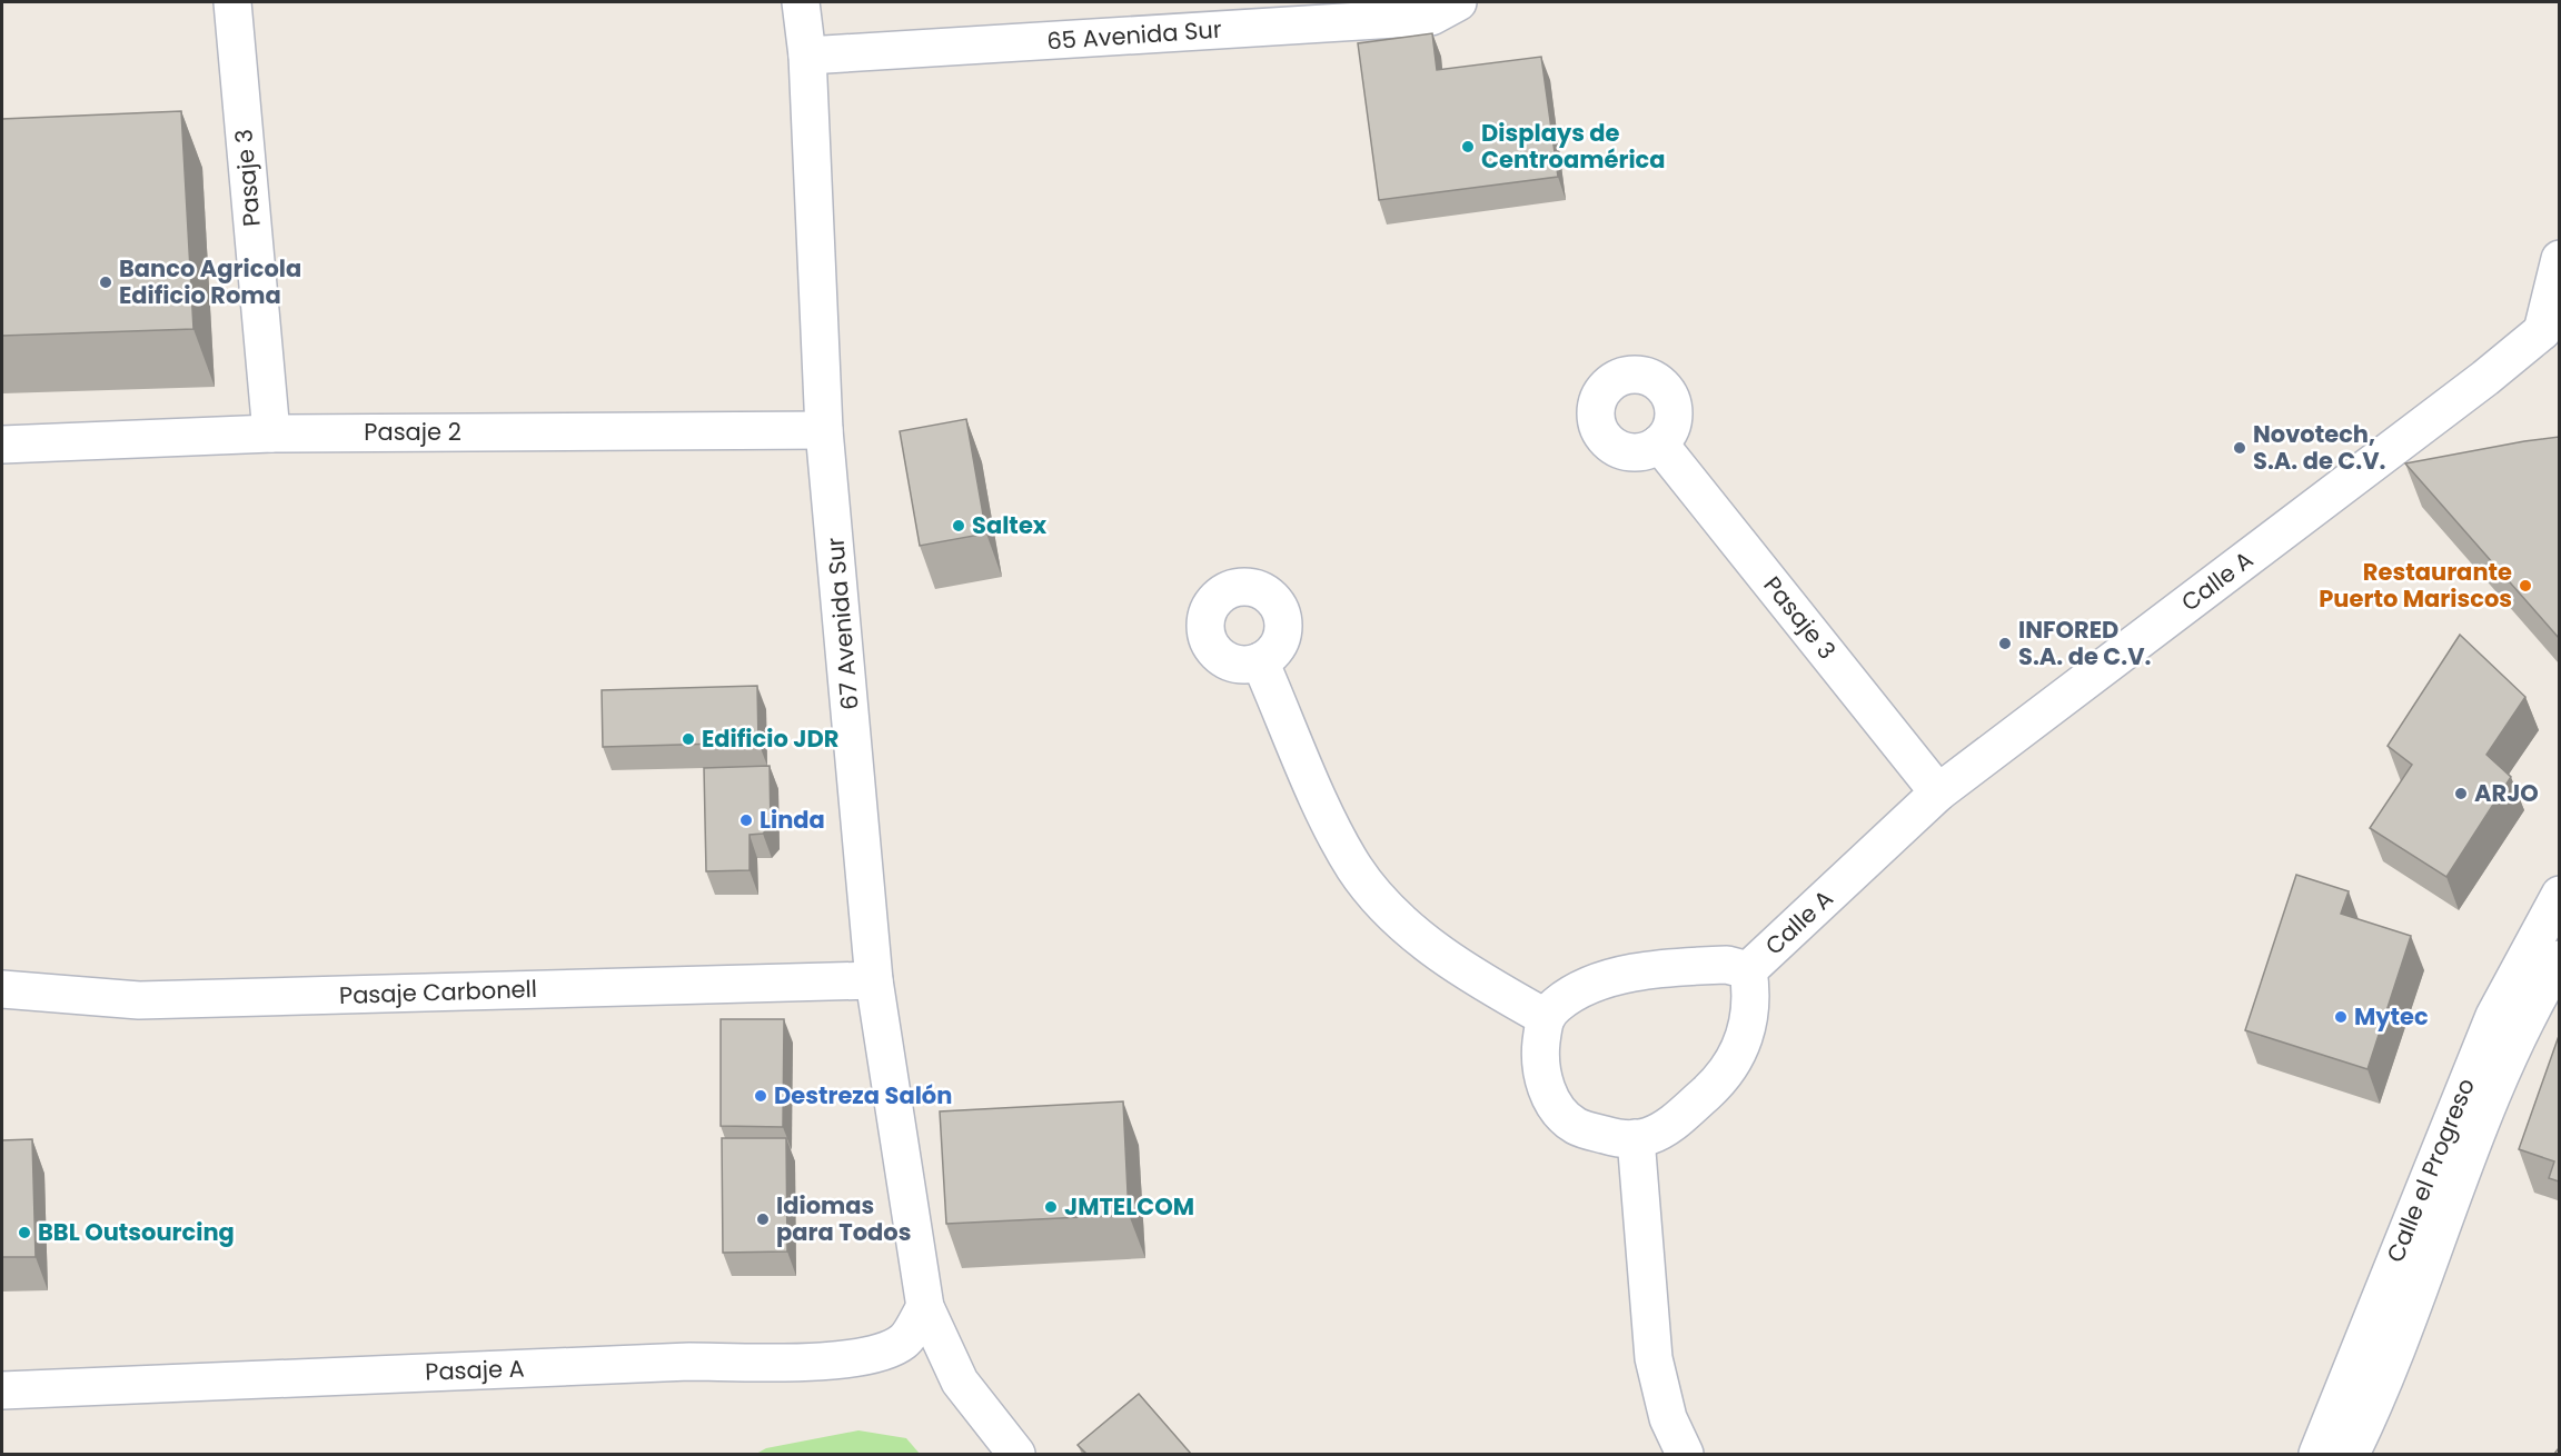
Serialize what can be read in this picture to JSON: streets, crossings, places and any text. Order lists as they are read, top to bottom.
{
  "streets": {
    "street": [
      "65 Avenida Sur",
      "Pasaje 3",
      "Pasaje 2",
      "Calle A",
      "67 Avenida Sur",
      "Pasaje Carbonell",
      "Calle el Progreso",
      "Pasaje A"
    ]
  },
  "crossings": [
    ["65 Avenida Sur", "67 Avenida Sur"],
    ["Pasaje 3", "Pasaje 2"],
    ["Pasaje 3", "Calle A"],
    ["Pasaje 2", "67 Avenida Sur"],
    ["67 Avenida Sur", "Pasaje Carbonell"],
    ["67 Avenida Sur", "Pasaje A"]
  ],
  "places": [
    "Displays de Centroamérica",
    "Banco Agricola Edificio Roma",
    "Novotech, S.A. de C.V.",
    "Saltex",
    "Restaurante Puerto Mariscos",
    "INFORED S.A. de C.V.",
    "Edificio JDR",
    "ARJO",
    "Linda",
    "Mytec",
    "Destreza Salón",
    "JMTELCOM",
    "Idiomas para Todos",
    "BBL Outsourcing"
  ]
}
